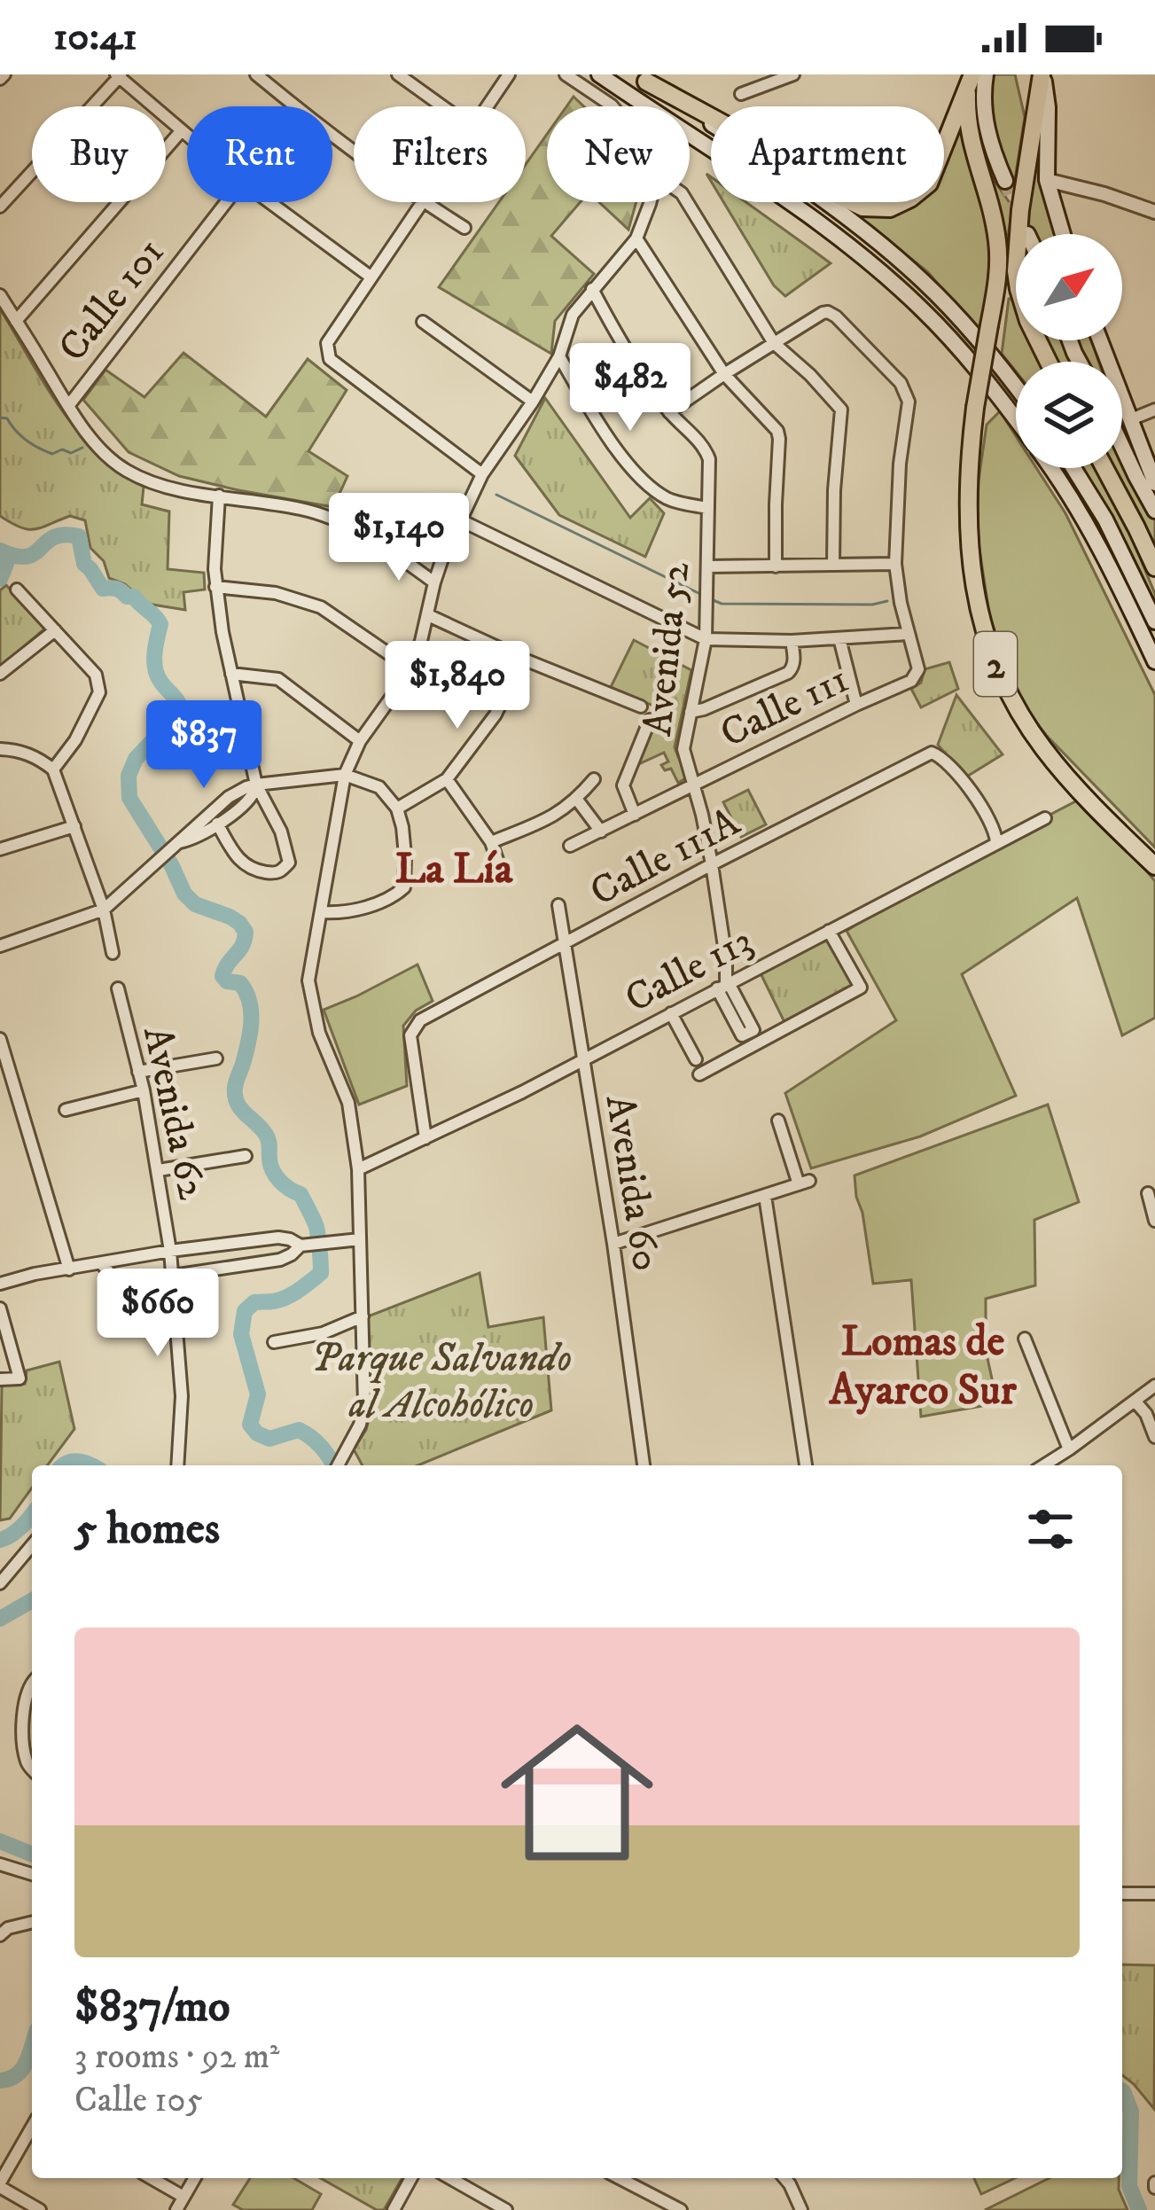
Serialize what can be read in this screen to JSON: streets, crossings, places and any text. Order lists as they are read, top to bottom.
{
  "streets": {
    "highway": ["2"],
    "street": [
      "Calle 101",
      "Avenida 52",
      "Calle 111",
      "Calle 111A",
      "Calle 113",
      "Avenida 62",
      "Avenida 60"
    ]
  },
  "crossings": [
    ["Avenida 52", "Calle 111"],
    ["Avenida 52", "Calle 111A"],
    ["Avenida 52", "Calle 113"],
    ["Calle 111A", "Calle 113"],
    ["Calle 111A", "Avenida 60"],
    ["Calle 113", "Avenida 60"]
  ],
  "districts": ["La Lía", "Lomas de Ayarco Sur"],
  "parks": ["Parque Salvando al Alcohólico"],
  "north": "top right",
  "page": {
    "status": "10:41",
    "chip": [
      "Buy",
      "Rent",
      "Filters",
      "New",
      "Apartment"
    ],
    "price": [
      "$482",
      "$1,140",
      "$1,840",
      "$837",
      "$660"
    ],
    "heading": "5 homes",
    "list": [
      {
        "name": "$837/mo",
        "note": "3 rooms · 92 m² · Calle 105"
      }
    ]
  }
}
